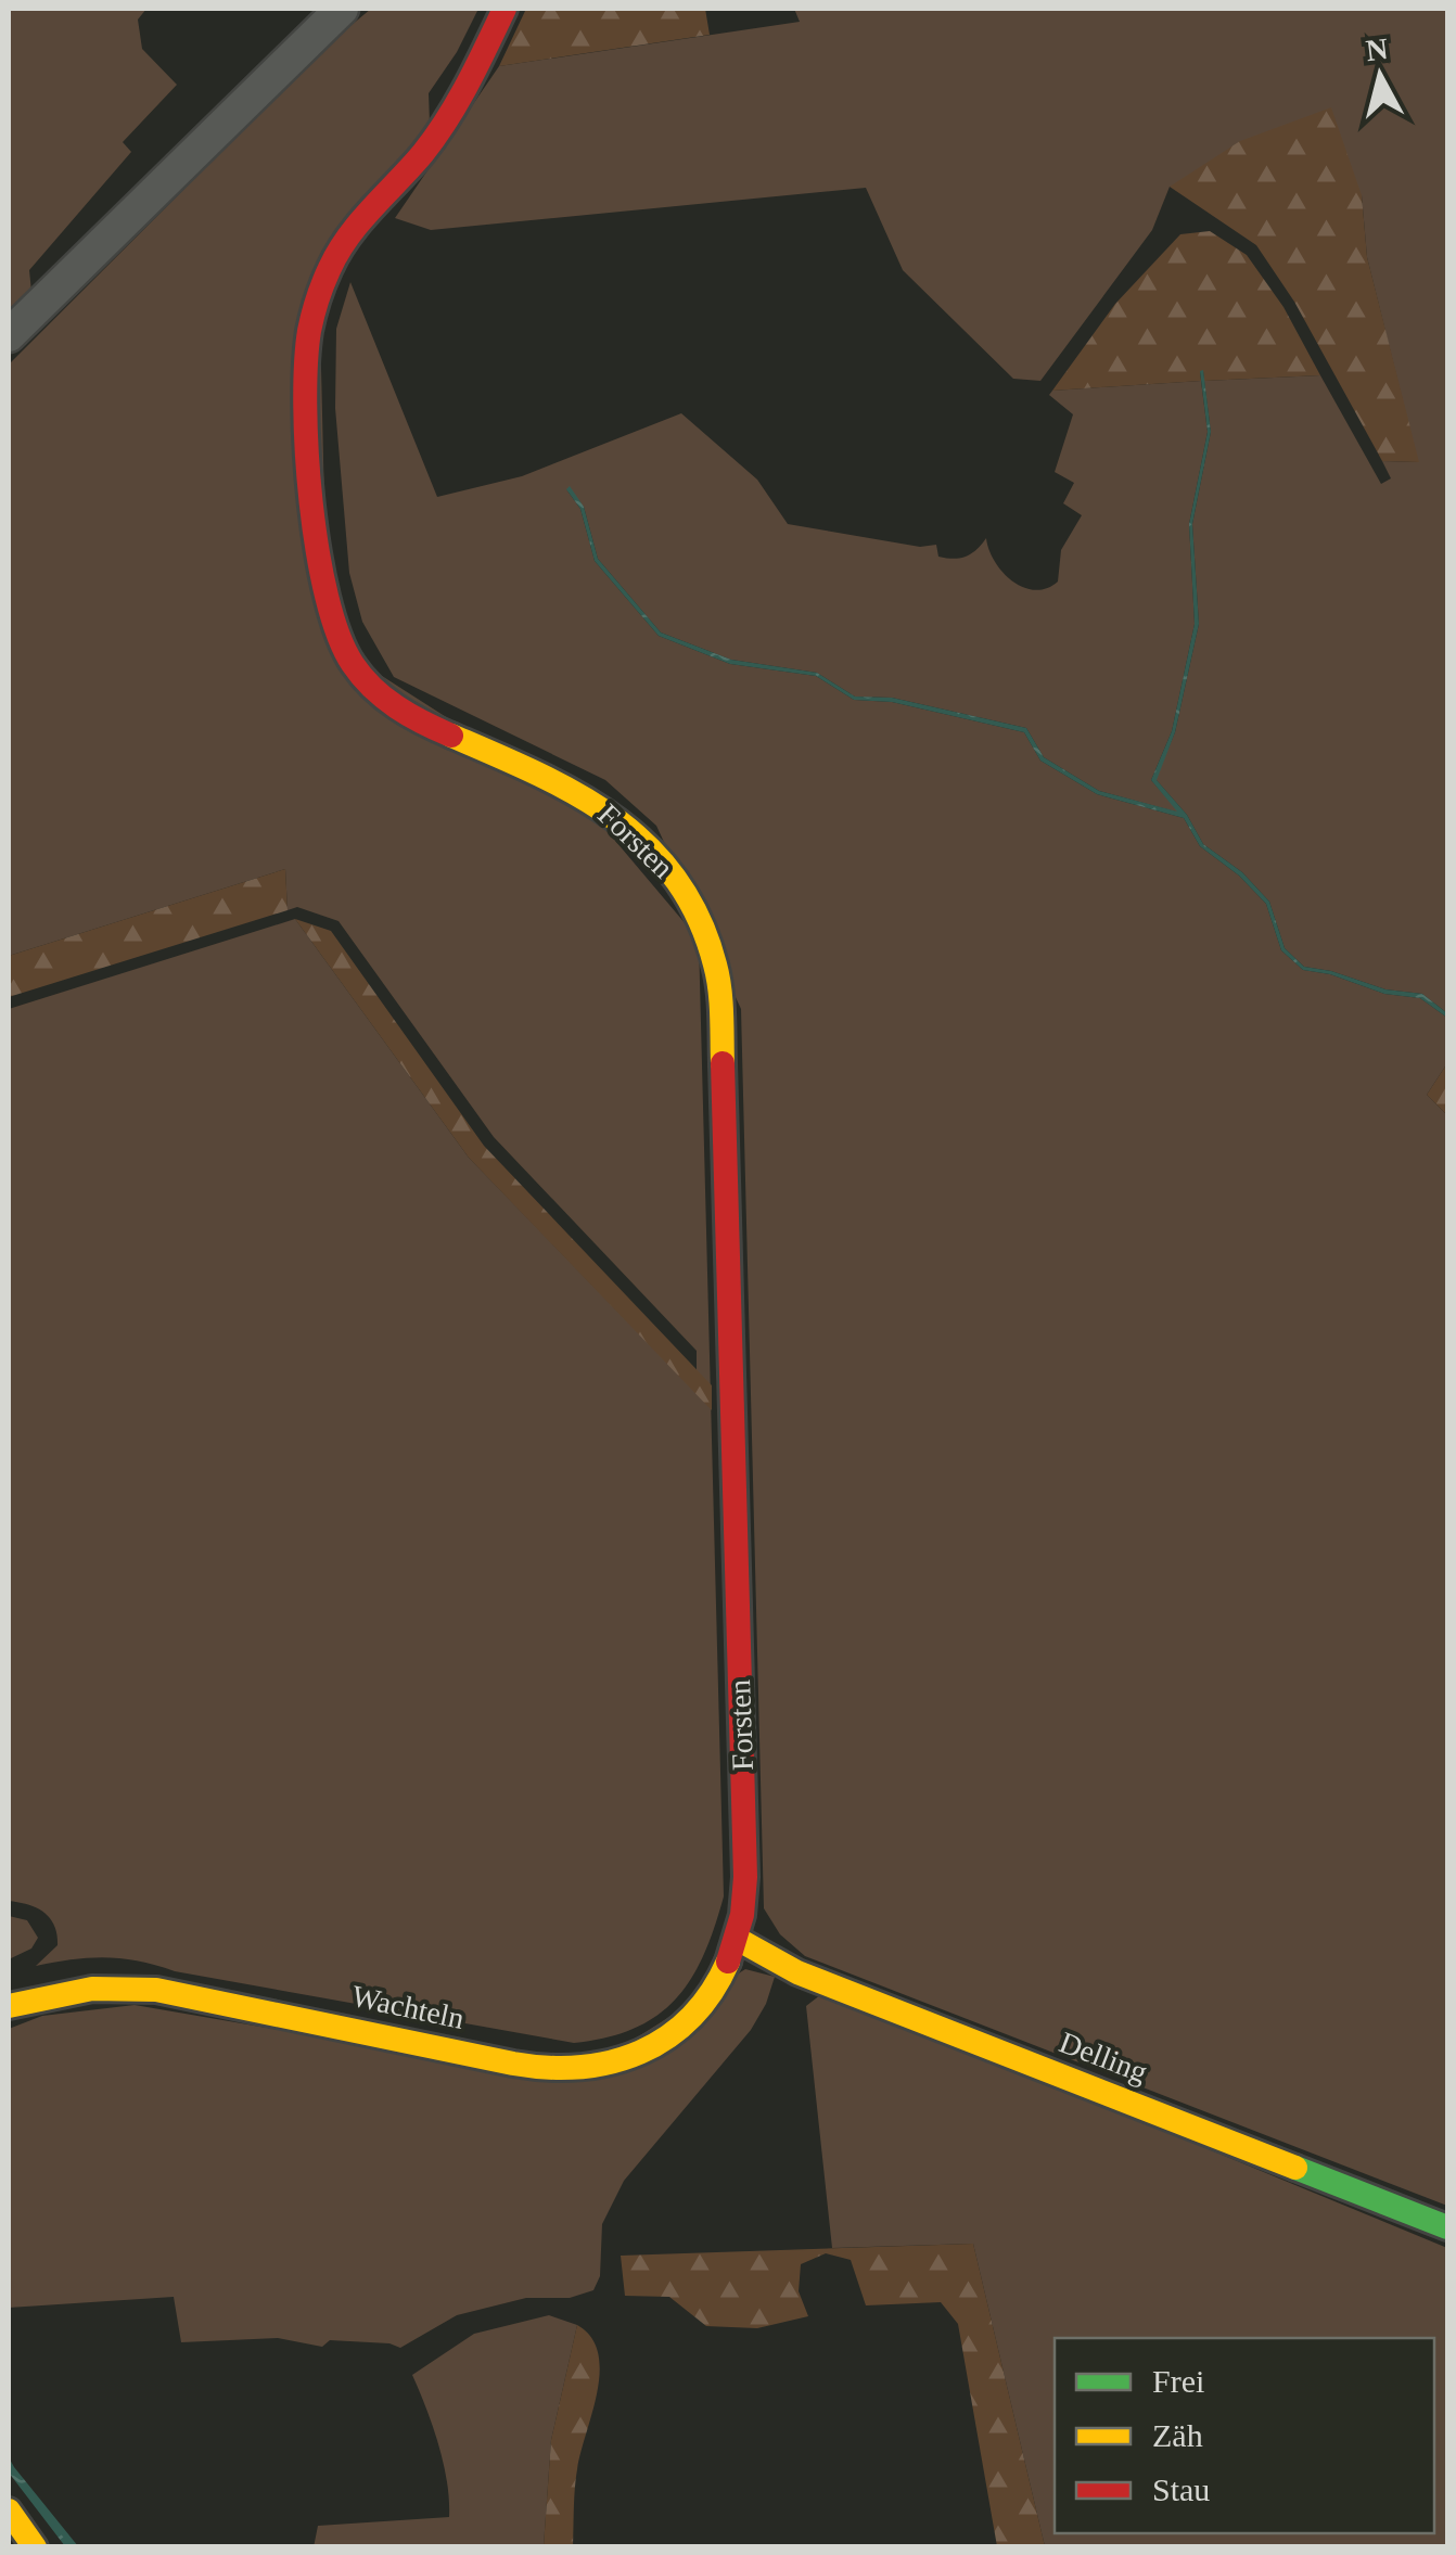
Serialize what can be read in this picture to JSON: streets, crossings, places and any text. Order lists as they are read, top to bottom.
{
  "streets": {
    "street": ["Forsten", "Wachteln", "Delling"]
  },
  "crossings": [
    ["Forsten", "Wachteln"],
    ["Forsten", "Delling"],
    ["Wachteln", "Delling"]
  ],
  "legend": ["Frei", "Zäh", "Stau"],
  "north": "top"
}
